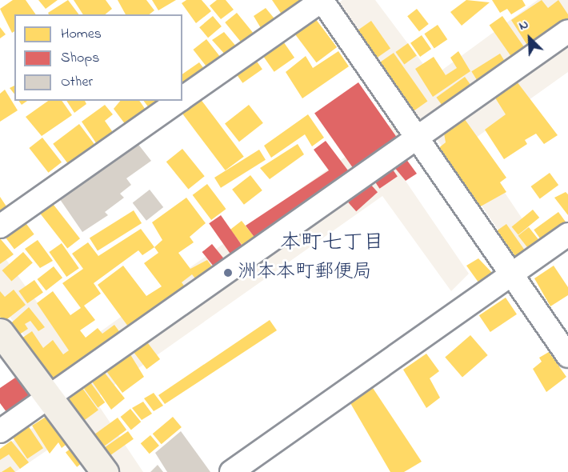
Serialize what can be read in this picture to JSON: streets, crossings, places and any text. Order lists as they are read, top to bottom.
{
  "districts": ["本町七丁目"],
  "places": ["洲本本町郵便局"],
  "legend": ["Homes", "Shops", "Other"],
  "north": "top left"
}
